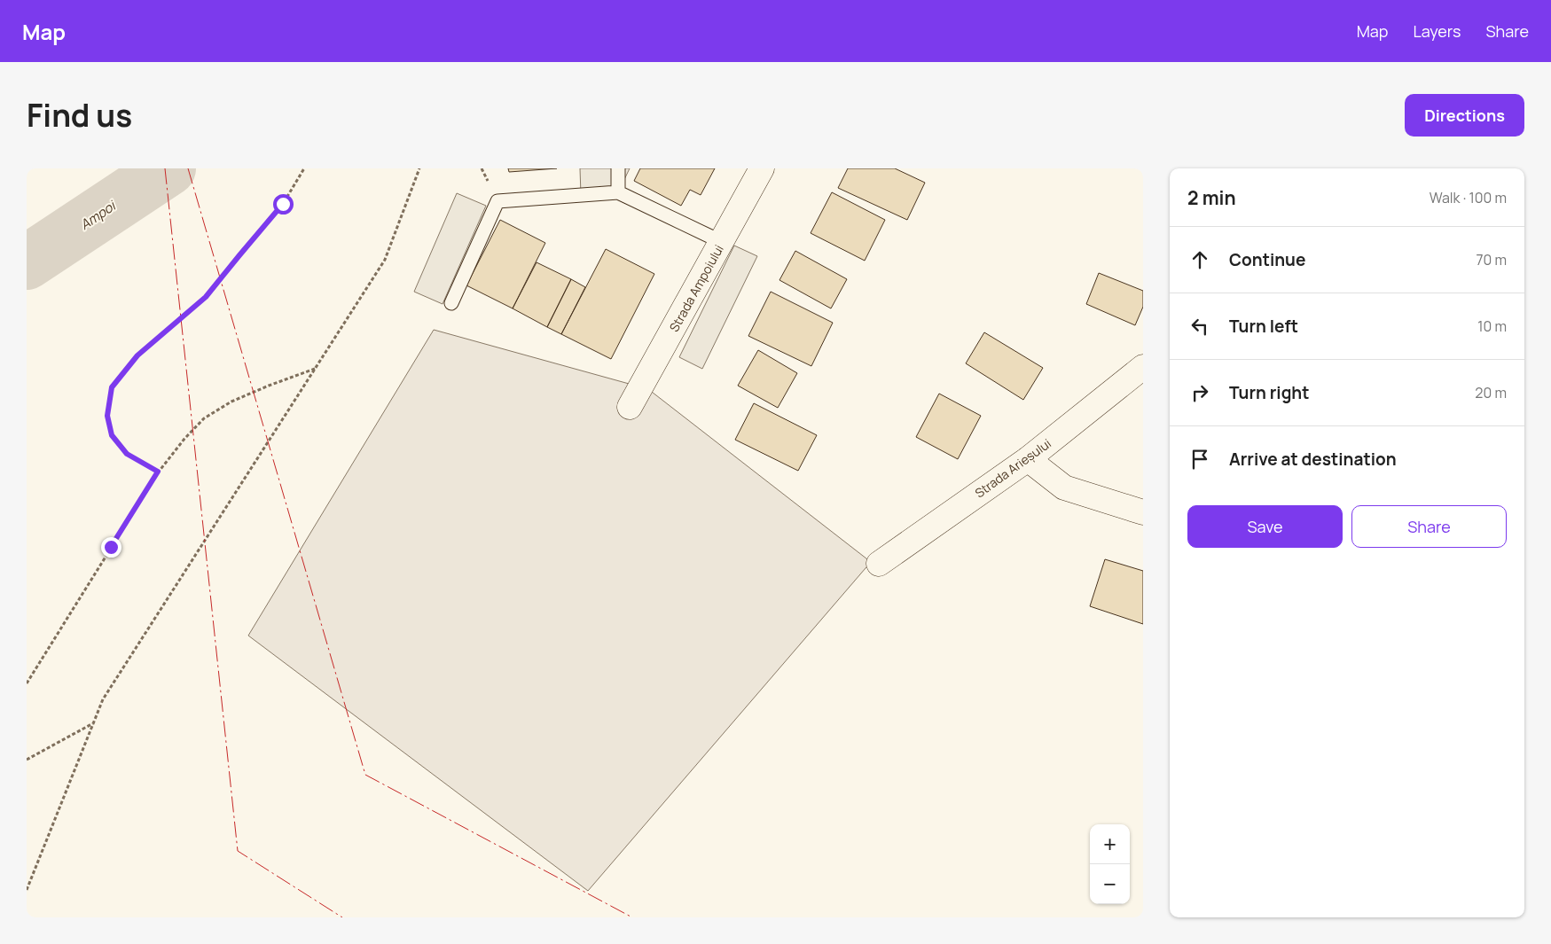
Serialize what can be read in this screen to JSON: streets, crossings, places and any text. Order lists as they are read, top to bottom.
{
  "streets": {
    "street": ["Strada Ampoiului", "Strada Arieșului"]
  },
  "water": ["Ampoi"],
  "page": {
    "header": "Map",
    "nav": ["Map", "Layers", "Share"],
    "title": "Find us",
    "buttons": [
      "Directions",
      ["Save", "Share"]
    ],
    "heading": ["2 min", "Walk · 100 m"],
    "list": [
      ["Continue", "70 m"],
      ["Turn left", "10 m"],
      ["Turn right", "20 m"],
      "Arrive at destination"
    ],
    "map_buttons": ["+", "−"]
  }
}
